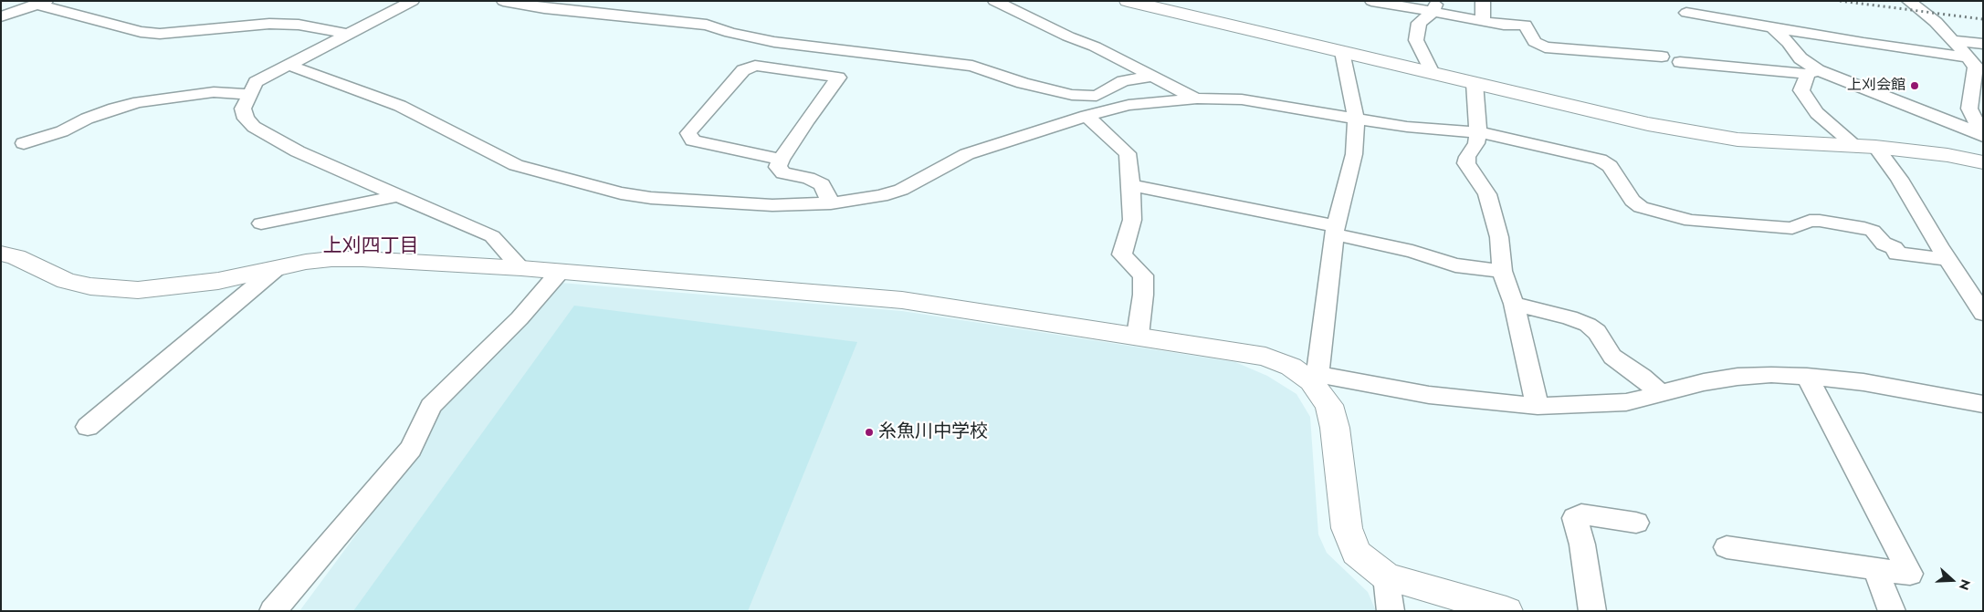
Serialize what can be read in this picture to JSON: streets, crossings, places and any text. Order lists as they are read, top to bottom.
{
  "districts": ["上刈四丁目"],
  "places": ["上刈会館", "糸魚川中学校"],
  "north": "right"
}
